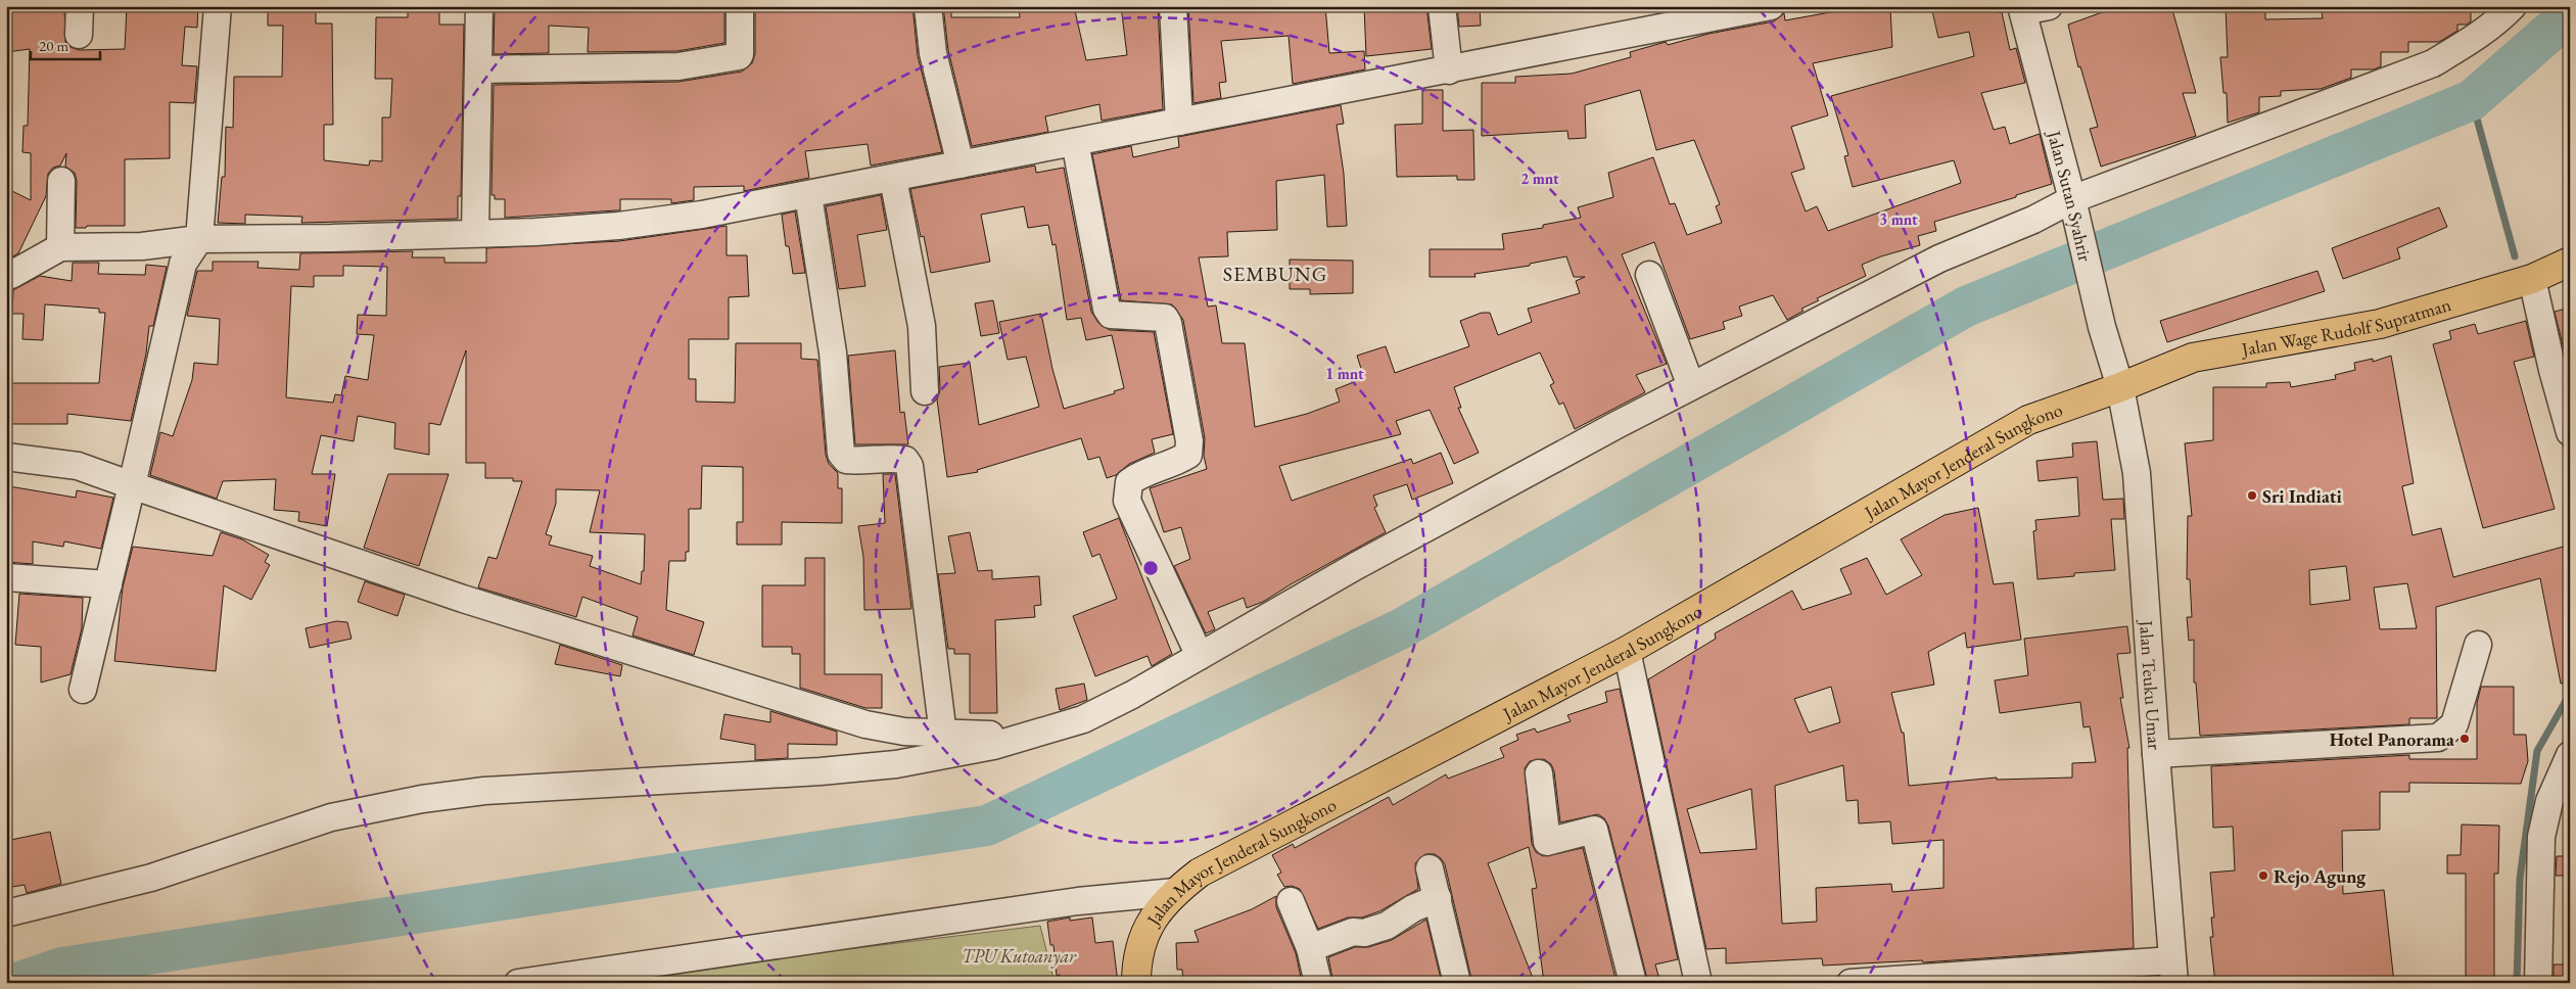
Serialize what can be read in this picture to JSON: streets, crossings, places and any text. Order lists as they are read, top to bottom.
{
  "streets": {
    "main road": ["Jalan Wage Rudolf Supratman", "Jalan Mayor Jenderal Sungkono"],
    "street": ["Jalan Sutan Syahrir", "Jalan Teuku Umar"]
  },
  "crossings": [
    ["Jalan Sutan Syahrir", "Jalan Wage Rudolf Supratman"],
    ["Jalan Sutan Syahrir", "Jalan Mayor Jenderal Sungkono"],
    ["Jalan Sutan Syahrir", "Jalan Teuku Umar"],
    ["Jalan Wage Rudolf Supratman", "Jalan Mayor Jenderal Sungkono"],
    ["Jalan Wage Rudolf Supratman", "Jalan Teuku Umar"],
    ["Jalan Mayor Jenderal Sungkono", "Jalan Teuku Umar"]
  ],
  "districts": ["SEMBUNG"],
  "parks": ["TPU Kutoanyar"],
  "places": ["Sri Indiati", "Hotel Panorama", "Rejo Agung"],
  "scale_bar": "20 m",
  "rings": ["2 mnt", "3 mnt", "1 mnt"]
}
